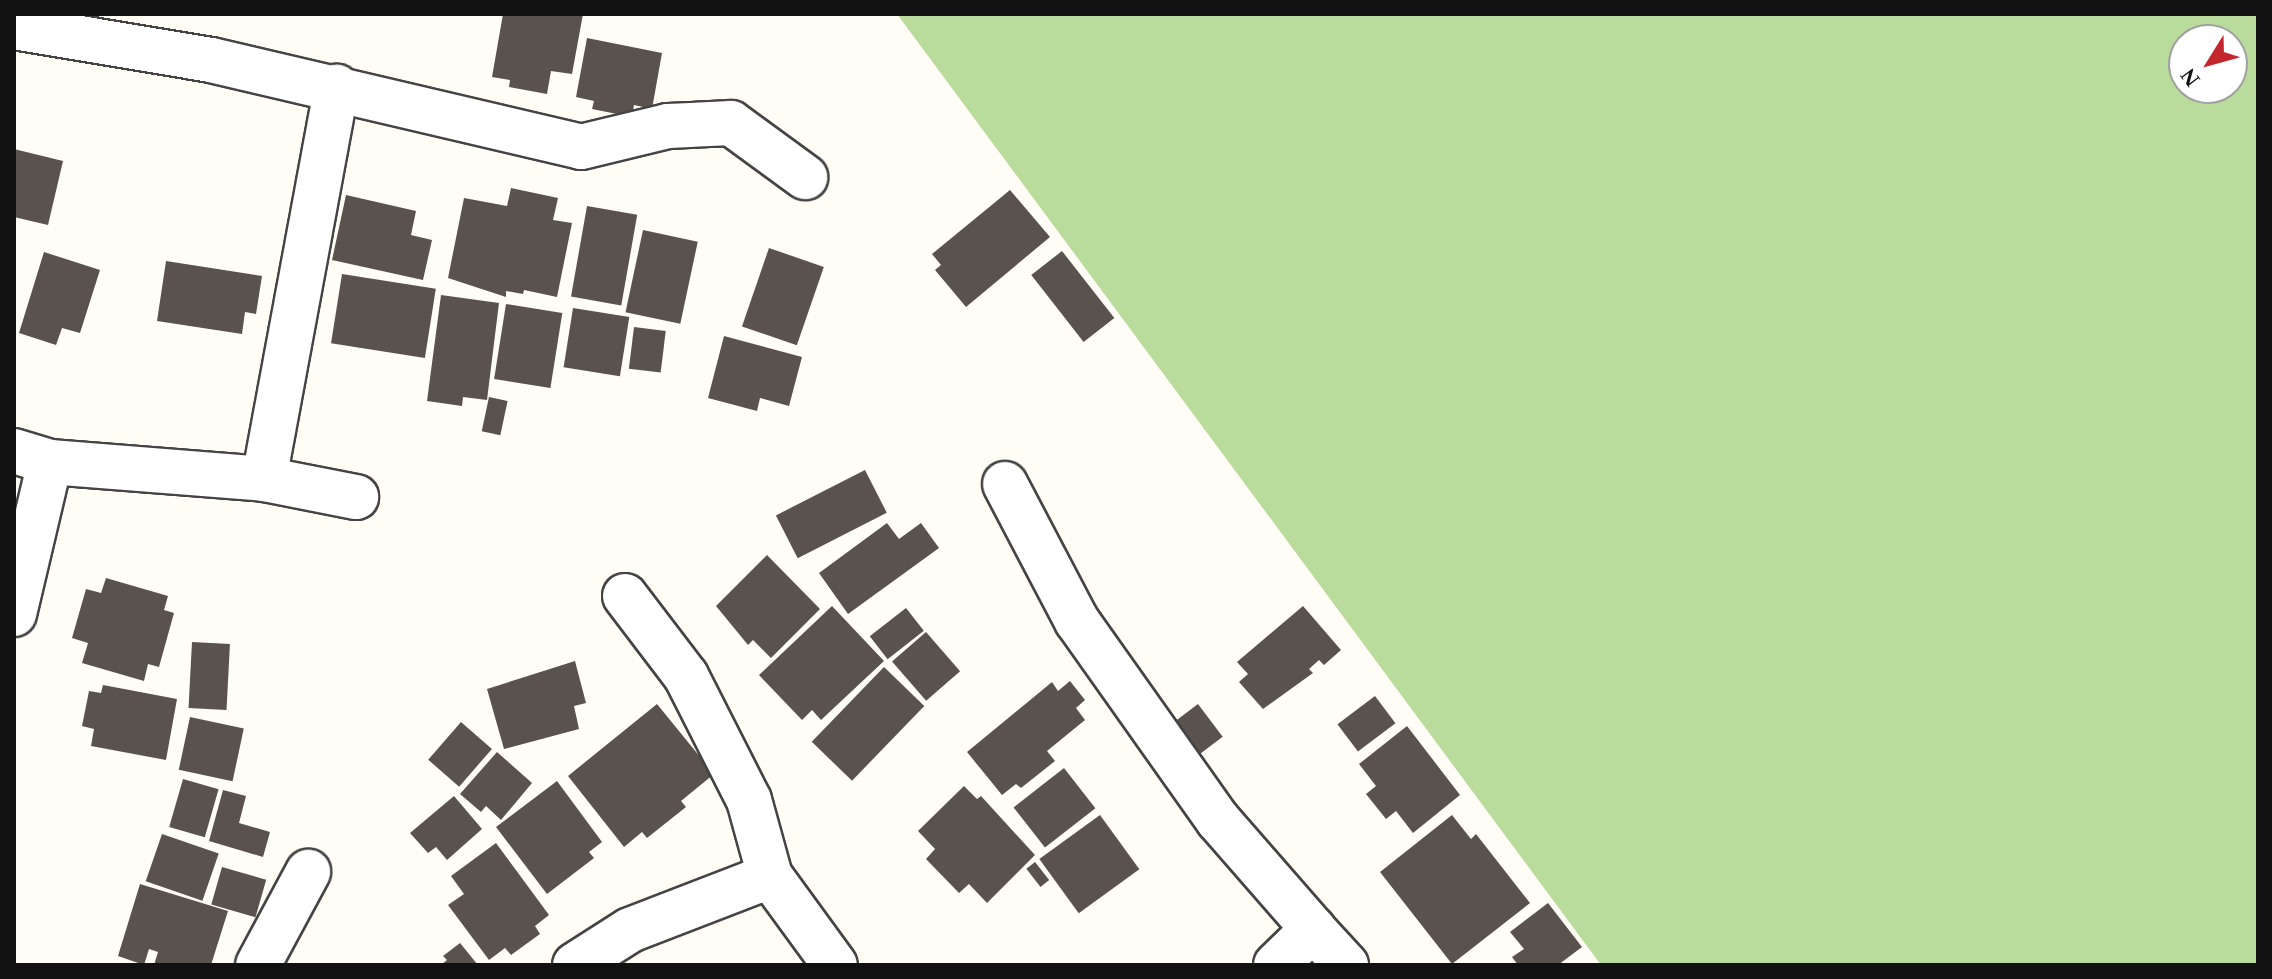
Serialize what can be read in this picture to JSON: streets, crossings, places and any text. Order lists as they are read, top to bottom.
{
  "north": "bottom left"
}
